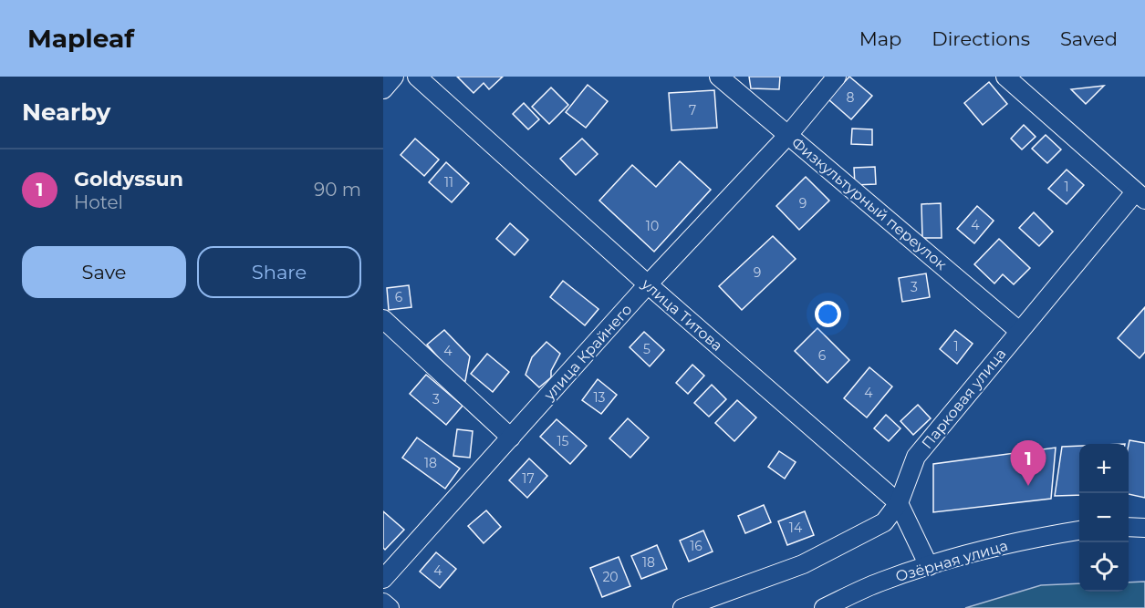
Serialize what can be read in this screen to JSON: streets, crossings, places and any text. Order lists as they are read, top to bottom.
{
  "streets": {
    "street": [
      "Физкультурный переулок",
      "улица Титова",
      "улица Крайнего",
      "Парковая улица",
      "Озёрная улица"
    ]
  },
  "crossings": [
    ["Физкультурный переулок", "улица Крайнего"],
    ["Физкультурный переулок", "Парковая улица"],
    ["улица Титова", "улица Крайнего"],
    ["улица Титова", "Парковая улица"],
    ["улица Титова", "Озёрная улица"]
  ],
  "house_numbers": [
    "8",
    "7",
    "11",
    "1",
    "9",
    "4",
    "10",
    "9",
    "3",
    "6",
    "1",
    "5",
    "4",
    "6",
    "4",
    "13",
    "3",
    "15",
    "18",
    "17",
    "14",
    "16",
    "18",
    "4",
    "20"
  ],
  "page": {
    "header": "Mapleaf",
    "nav": ["Map", "Directions", "Saved"],
    "heading": "Nearby",
    "list": [
      {
        "mark": "1",
        "name": "Goldyssun",
        "note": "Hotel",
        "value": "90 m"
      }
    ],
    "buttons": ["Save", "Share"],
    "pins": "1",
    "map_buttons": ["+", "−"]
  }
}
